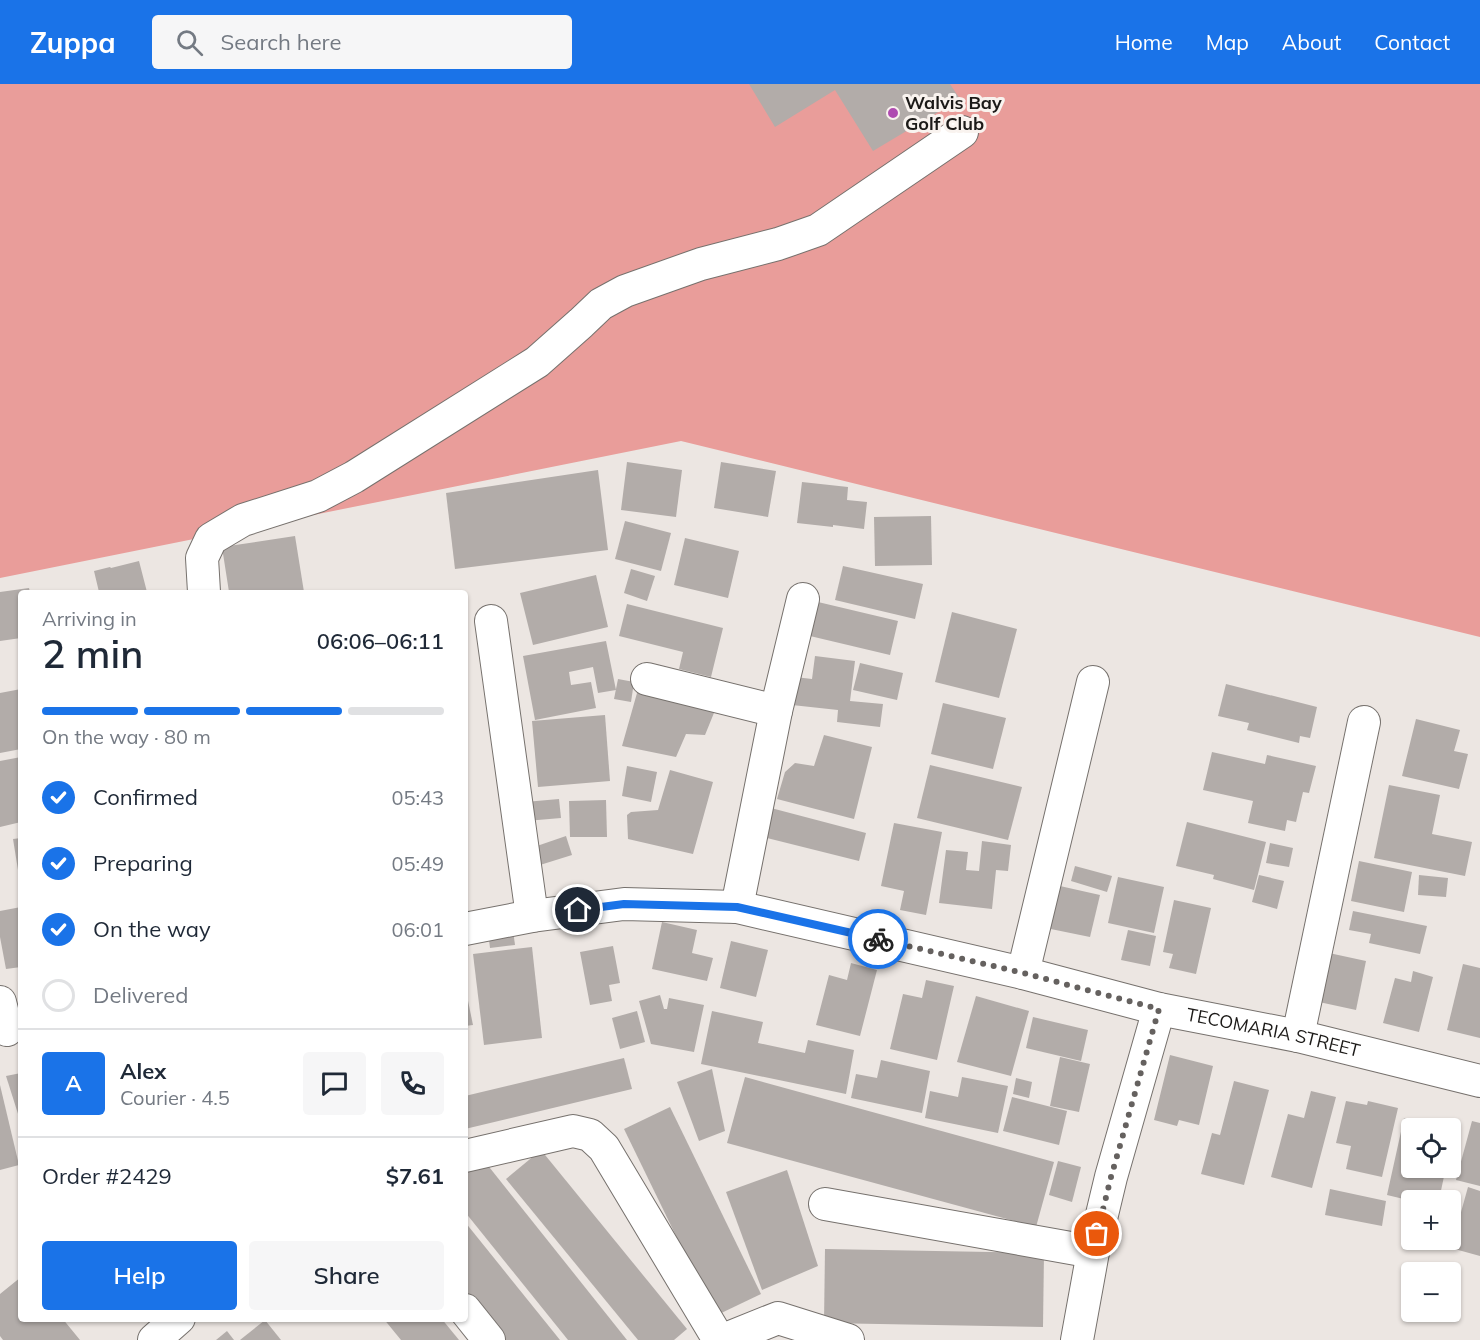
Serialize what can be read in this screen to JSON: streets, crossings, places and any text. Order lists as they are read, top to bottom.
{
  "streets": {
    "street": ["TECOMARIA STREET"]
  },
  "places": ["Walvis Bay Golf Club"],
  "page": {
    "header": "Zuppa",
    "search": "Search here",
    "nav": [
      "Home",
      "Map",
      "About",
      "Contact"
    ],
    "heading": ["2 min", "Arriving in", "06:06–06:11"],
    "panel": [
      "Alex",
      "Courier · 4.5",
      "Order #2429",
      "$7.61"
    ],
    "bar": "On the way · 80 m",
    "list": [
      ["Confirmed", "05:43"],
      ["Preparing", "05:49"],
      ["On the way", "06:01"],
      "Delivered"
    ],
    "round": "A",
    "map_buttons": ["+", "−"],
    "buttons": ["Help", "Share"]
  }
}
